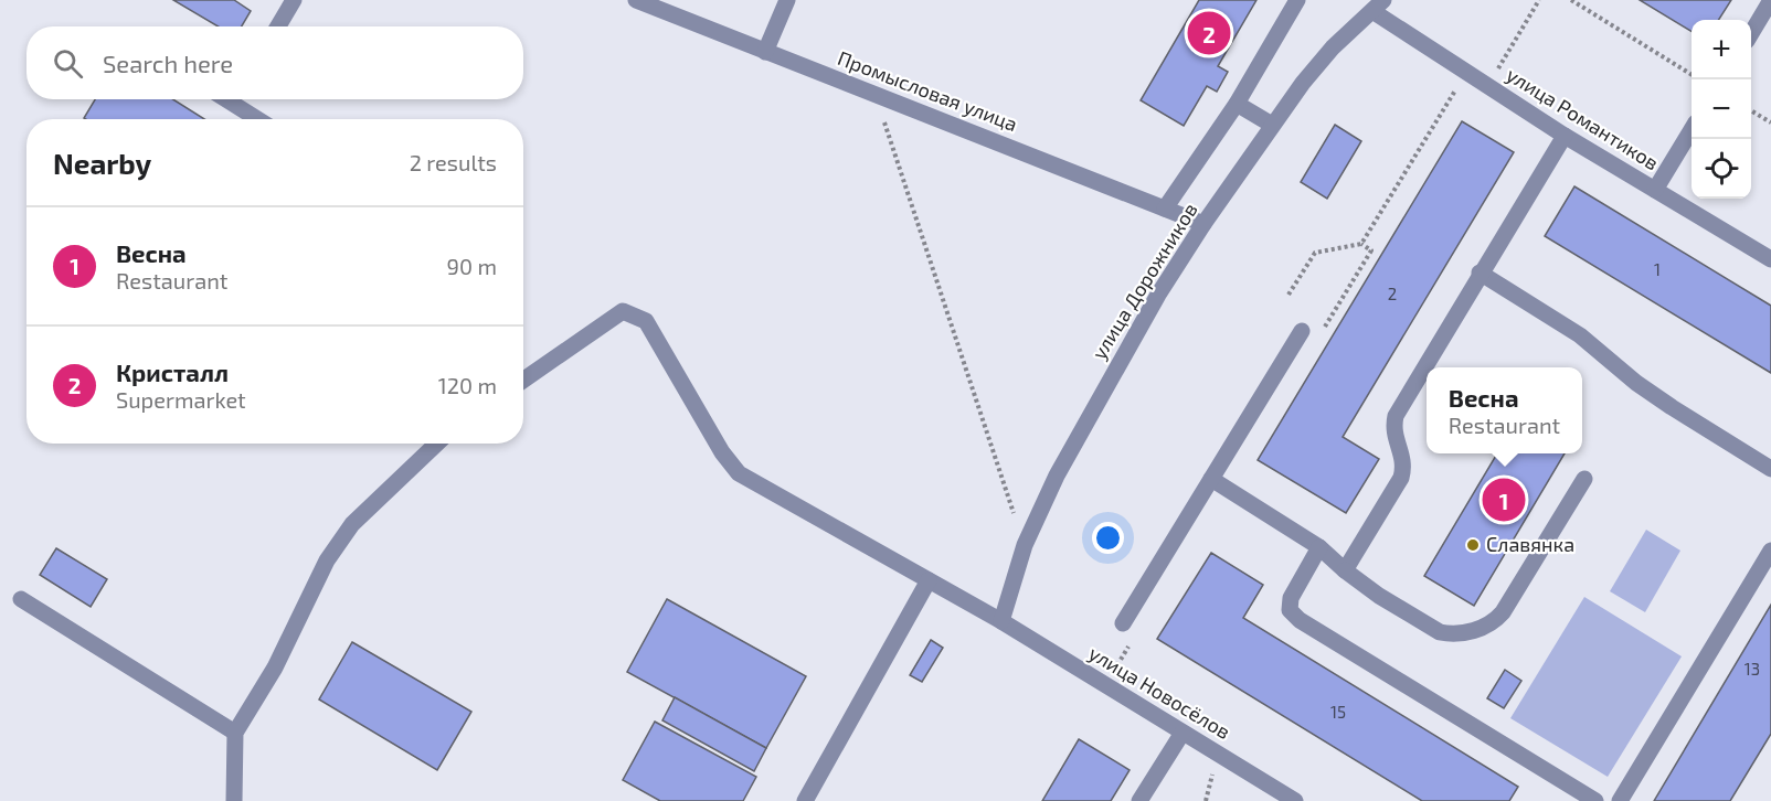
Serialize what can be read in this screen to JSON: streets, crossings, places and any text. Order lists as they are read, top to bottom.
{
  "streets": {
    "street": [
      "Промысловая улица",
      "улица Романтиков",
      "улица Дорожников",
      "улица Новосёлов"
    ]
  },
  "crossings": [
    ["Промысловая улица", "улица Дорожников"],
    ["улица Романтиков", "улица Дорожников"],
    ["улица Дорожников", "улица Новосёлов"]
  ],
  "places": ["Славянка"],
  "house_numbers": [
    "1",
    "2",
    "13",
    "15"
  ],
  "page": {
    "pins": ["2", "1"],
    "map_buttons": ["+", "−"],
    "search": "Search here",
    "heading": ["Nearby", "2 results"],
    "list": [
      {
        "mark": "1",
        "name": "Весна",
        "note": "Restaurant",
        "value": "90 m"
      },
      {
        "mark": "2",
        "name": "Кристалл",
        "note": "Supermarket",
        "value": "120 m"
      }
    ],
    "popup": ["Весна", "Restaurant"]
  }
}
